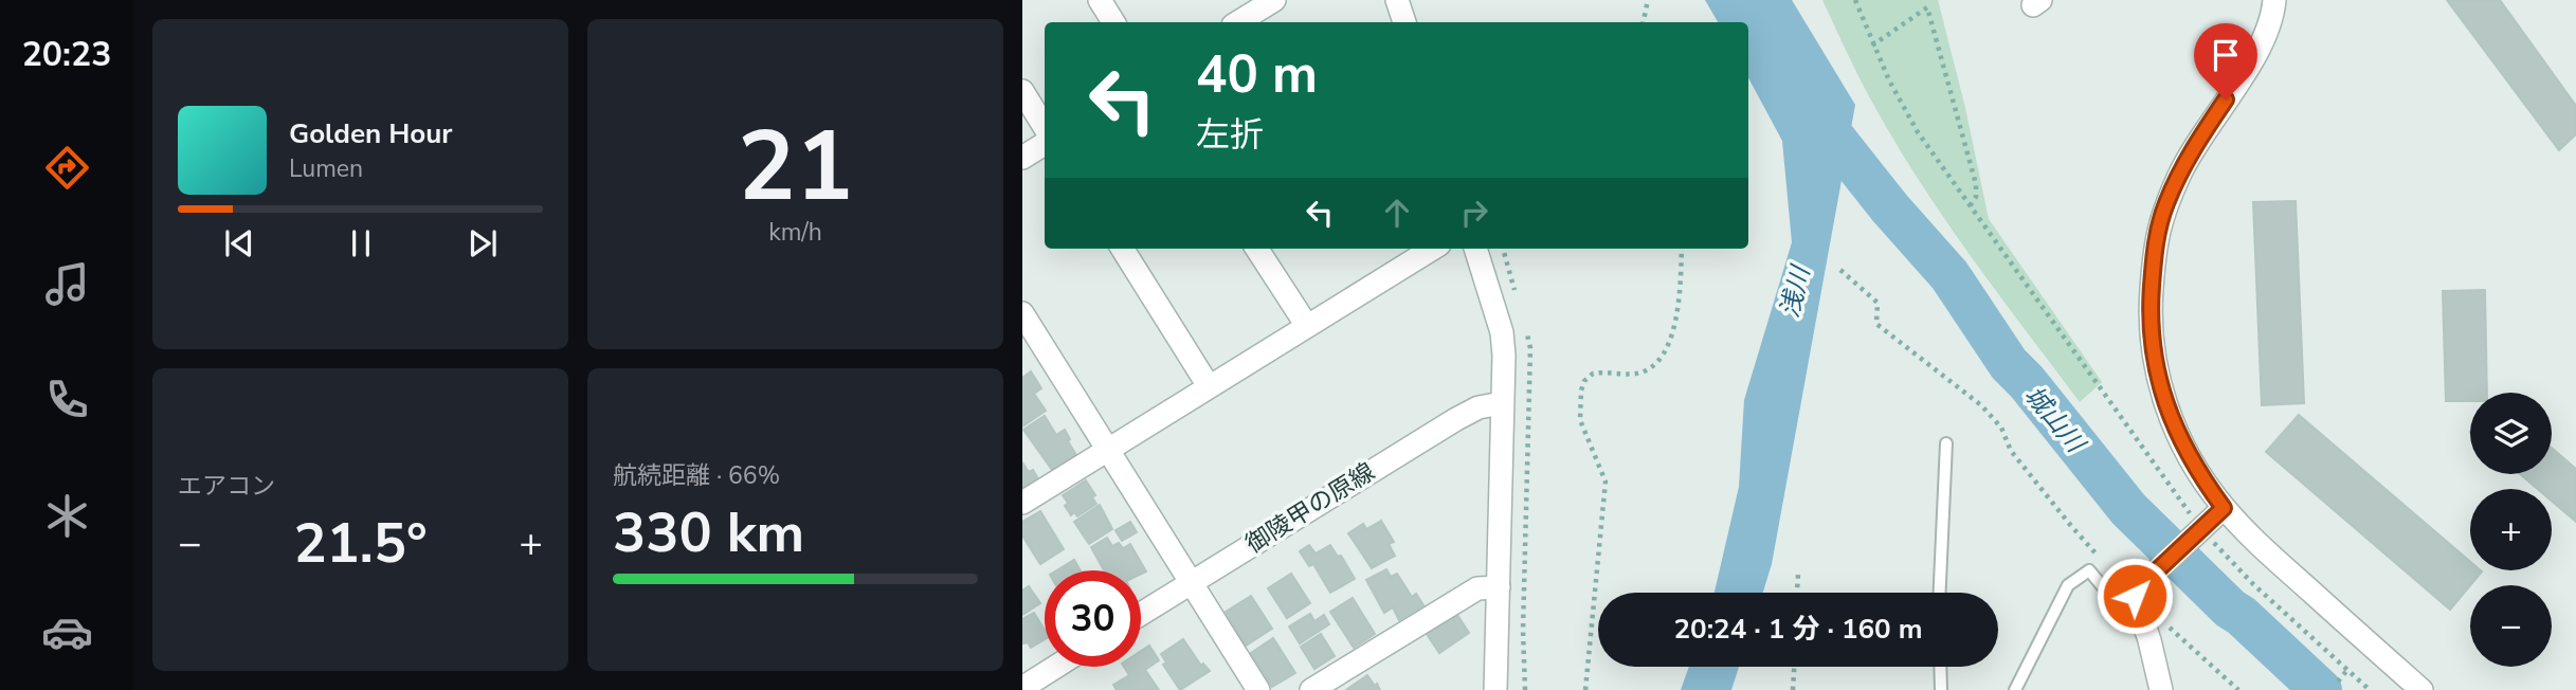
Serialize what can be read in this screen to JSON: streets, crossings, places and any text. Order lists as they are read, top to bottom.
{
  "streets": {
    "street": ["御陵甲の原線"]
  },
  "water": ["浅川", "城山川"],
  "page": {
    "tabs": "20:23",
    "tile": [
      ["21", "km/h"],
      "エアコン",
      ["航続距離 · 66%", "330 km"]
    ],
    "turn": ["40 m", "左折"],
    "song": ["Golden Hour", "Lumen"],
    "map_buttons": ["+", "−"],
    "heat": ["−", "21.5°", "+"],
    "limit": "30",
    "trip": "20:24 · 1 分 · 160 m"
  }
}
